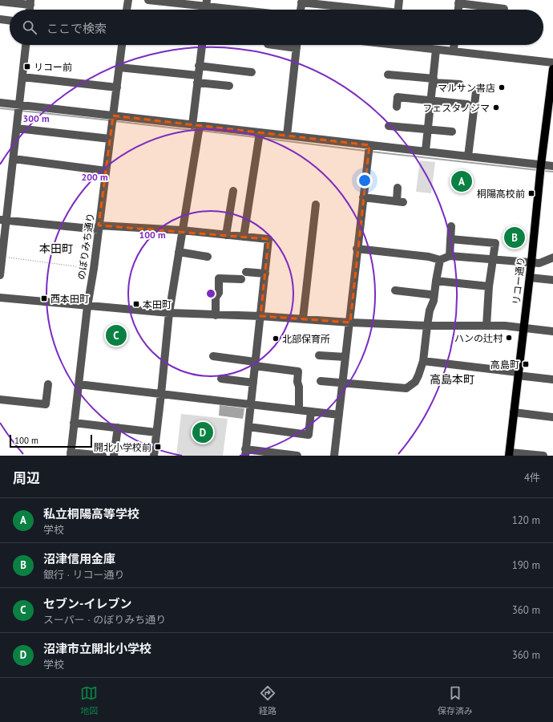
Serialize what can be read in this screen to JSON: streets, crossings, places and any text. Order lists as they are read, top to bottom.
{
  "streets": {
    "main road": ["リコー通り"],
    "street": ["のぼりみち通り"]
  },
  "districts": ["本田町", "高島本町"],
  "places": {
    "transit": [
      "リコー前",
      "桐陽高校前",
      "西本田町",
      "本田町",
      "高島町",
      "開北小学校前"
    ],
    "other": [
      "マルサン書店",
      "フェスタノジマ",
      "ハンの辻村",
      "北部保育所"
    ]
  },
  "scale_bar": "100 m",
  "page": {
    "search": "ここで検索",
    "pins": [
      "A",
      "B",
      "C",
      "D"
    ],
    "scale": "100 m",
    "heading": ["周辺", "4件"],
    "list": [
      {
        "mark": "A",
        "name": "私立桐陽高等学校",
        "note": "学校",
        "value": "120 m"
      },
      {
        "mark": "B",
        "name": "沼津信用金庫",
        "note": "銀行 · リコー通り",
        "value": "190 m"
      },
      {
        "mark": "C",
        "name": "セブン-イレブン",
        "note": "スーパー · のぼりみち通り",
        "value": "360 m"
      },
      {
        "mark": "D",
        "name": "沼津市立開北小学校",
        "note": "学校",
        "value": "360 m"
      }
    ],
    "nav": ["地図", "経路", "保存済み"]
  },
  "rings": ["300 m", "200 m", "100 m"]
}
